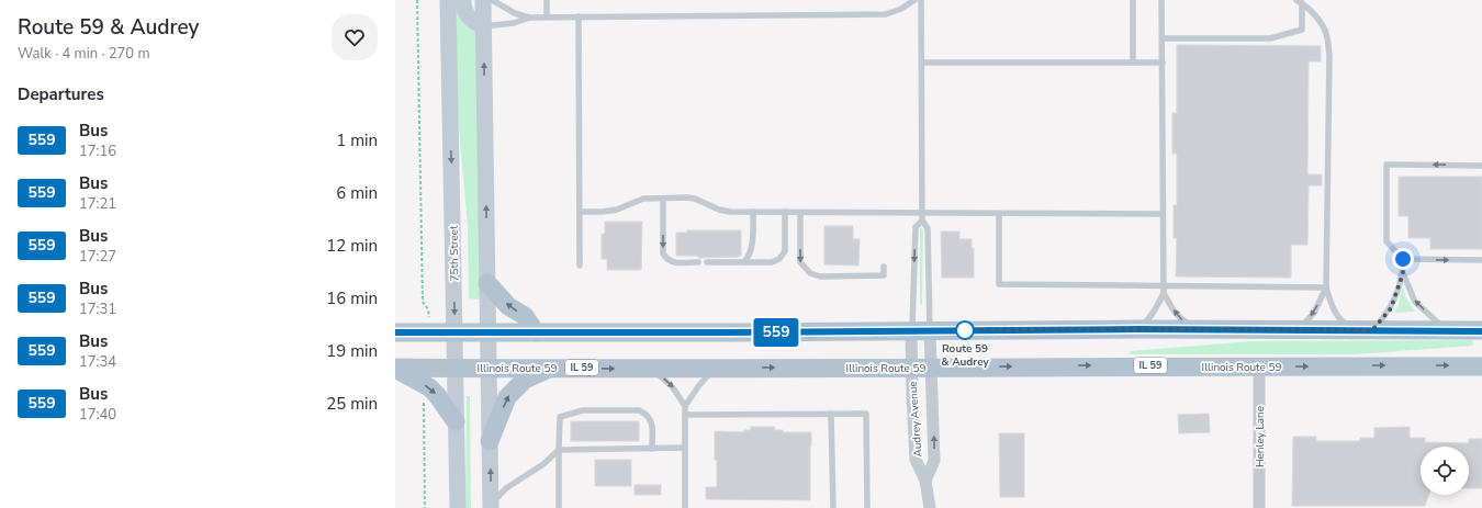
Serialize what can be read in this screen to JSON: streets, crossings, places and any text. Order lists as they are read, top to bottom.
{
  "streets": {
    "main road": ["75th Street", "IL 59", "Illinois Route 59"],
    "street": ["Audrey Avenue", "Henley Lane"]
  },
  "crossings": [
    ["75th Street", "Illinois Route 59"],
    ["Illinois Route 59", "Audrey Avenue"],
    ["Illinois Route 59", "Henley Lane"]
  ],
  "places": ["Route 59 & Audrey"],
  "lines": ["bus line 559"],
  "page": {
    "heading": [
      ["Route 59 & Audrey", "Walk · 4 min · 270 m"],
      "Departures"
    ],
    "on_map": "559",
    "list": [
      {
        "mark": "559",
        "name": "Bus",
        "note": "17:16",
        "value": "1 min"
      },
      {
        "mark": "559",
        "name": "Bus",
        "note": "17:21",
        "value": "6 min"
      },
      {
        "mark": "559",
        "name": "Bus",
        "note": "17:27",
        "value": "12 min"
      },
      {
        "mark": "559",
        "name": "Bus",
        "note": "17:31",
        "value": "16 min"
      },
      {
        "mark": "559",
        "name": "Bus",
        "note": "17:34",
        "value": "19 min"
      },
      {
        "mark": "559",
        "name": "Bus",
        "note": "17:40",
        "value": "25 min"
      }
    ]
  }
}
